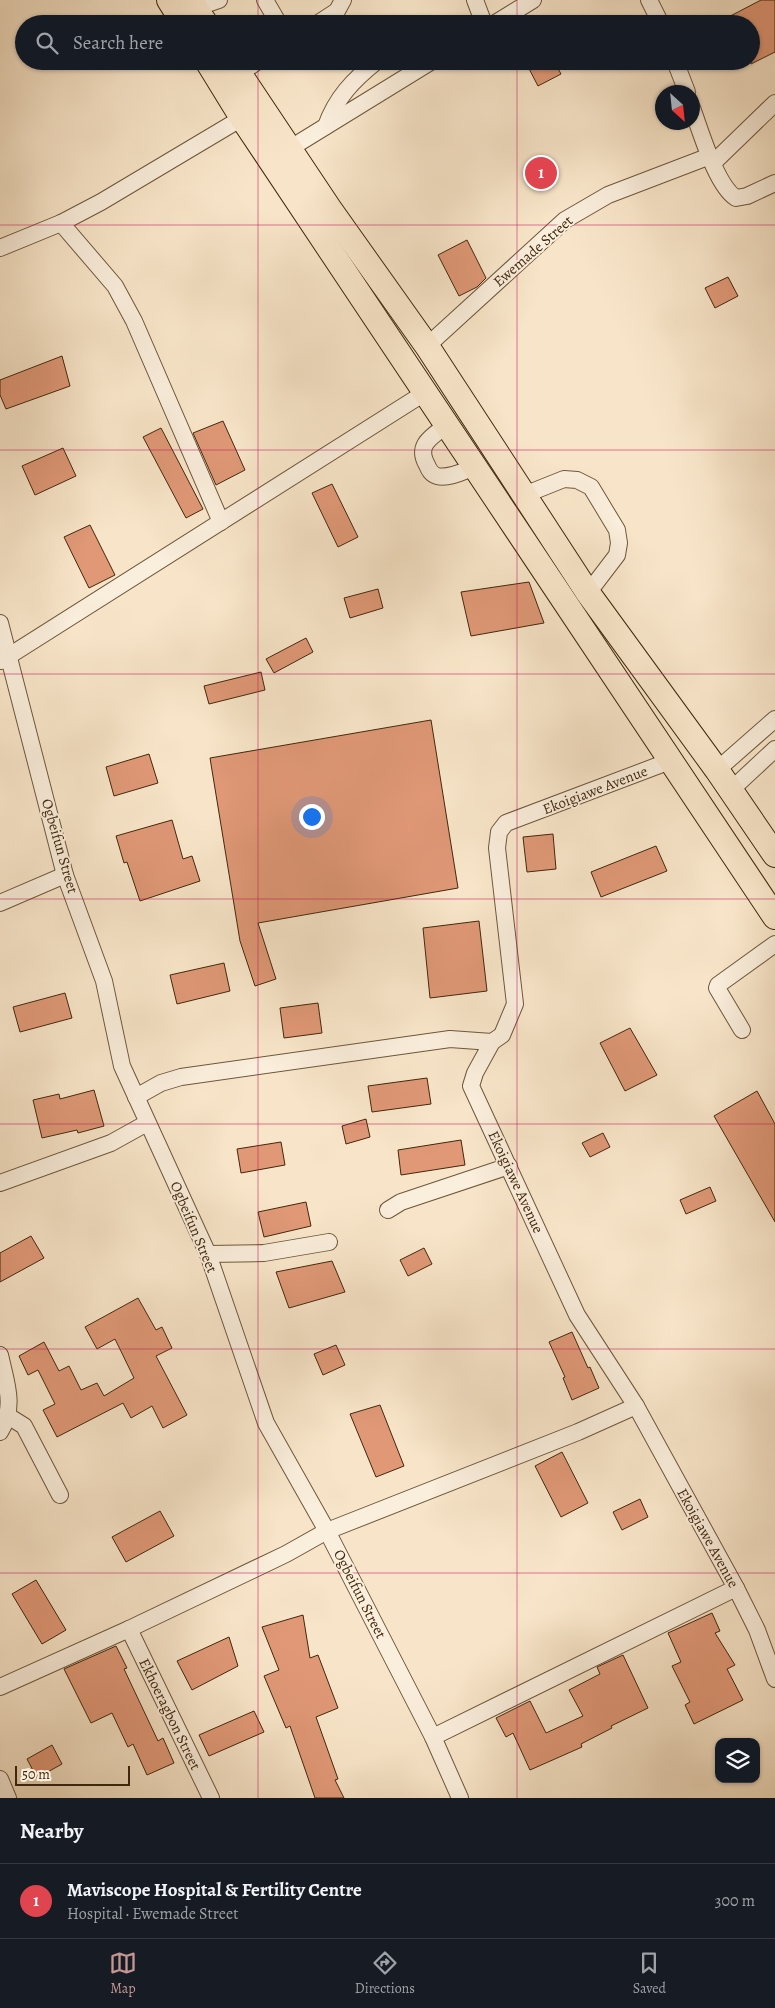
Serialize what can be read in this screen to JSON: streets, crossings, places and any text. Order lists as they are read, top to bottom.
{
  "streets": {
    "street": [
      "Ewemade Street",
      "Ekoigiawe Avenue",
      "Ogbeifun Street",
      "Ekhoeragbon Street"
    ]
  },
  "scale_bar": "50 m",
  "north": "bottom right",
  "page": {
    "search": "Search here",
    "pins": "1",
    "scale": "50 m",
    "heading": "Nearby",
    "list": [
      {
        "mark": "1",
        "name": "Maviscope Hospital & Fertility Centre",
        "note": "Hospital · Ewemade Street",
        "value": "300 m"
      }
    ],
    "nav": ["Map", "Directions", "Saved"]
  }
}
